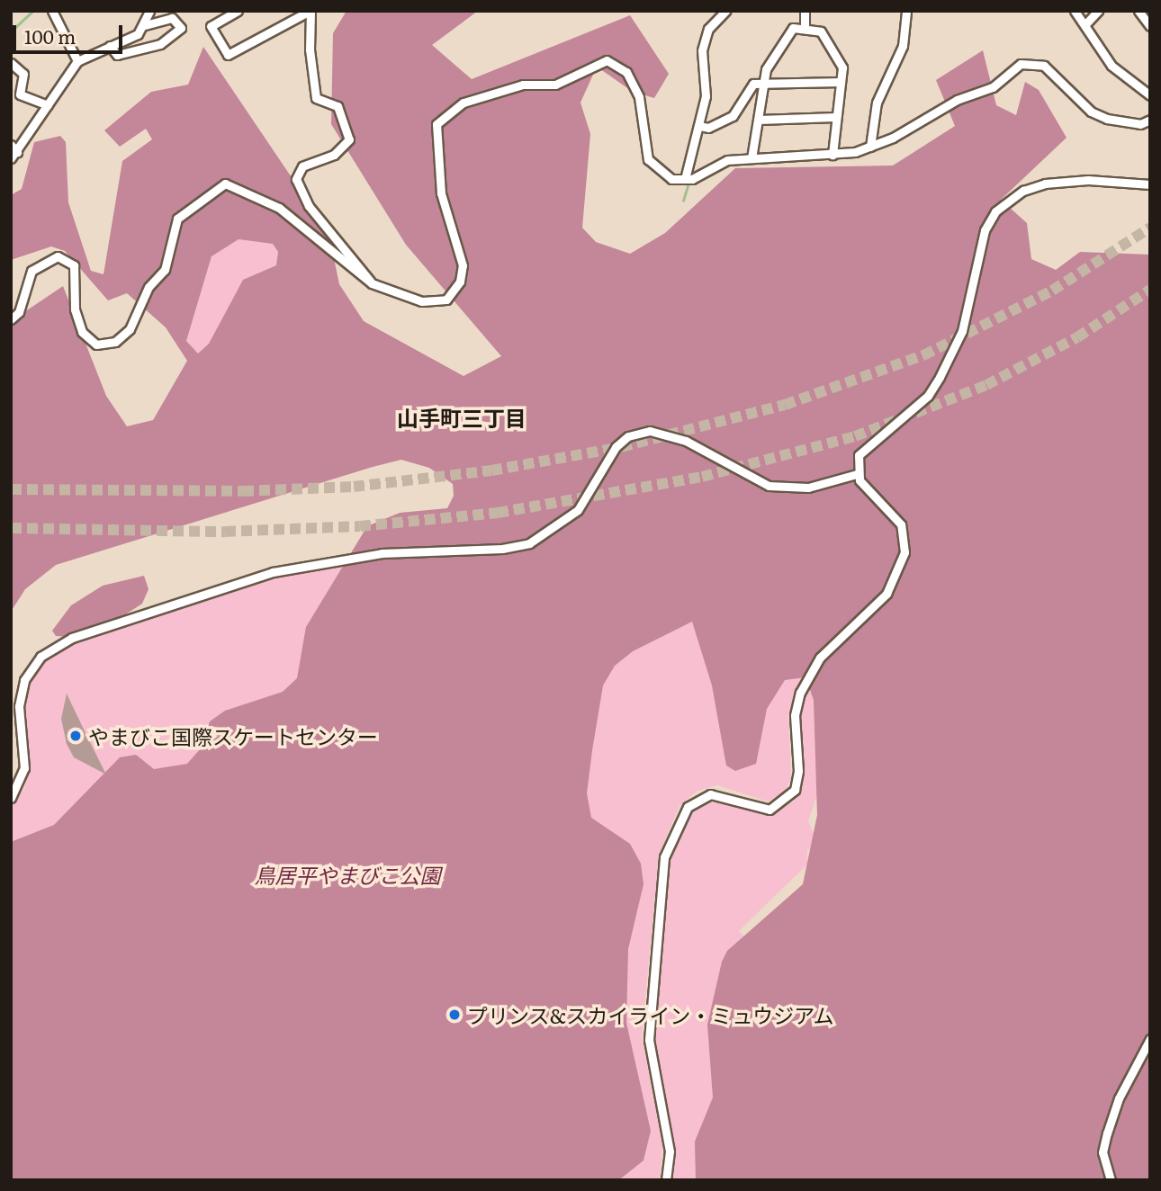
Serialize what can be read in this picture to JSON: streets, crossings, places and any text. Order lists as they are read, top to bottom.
{
  "districts": ["山手町三丁目"],
  "parks": ["鳥居平やまびこ公園"],
  "places": ["やまびこ国際スケートセンター", "プリンス&スカイライン・ミュウジアム"],
  "scale_bar": "100 m"
}
